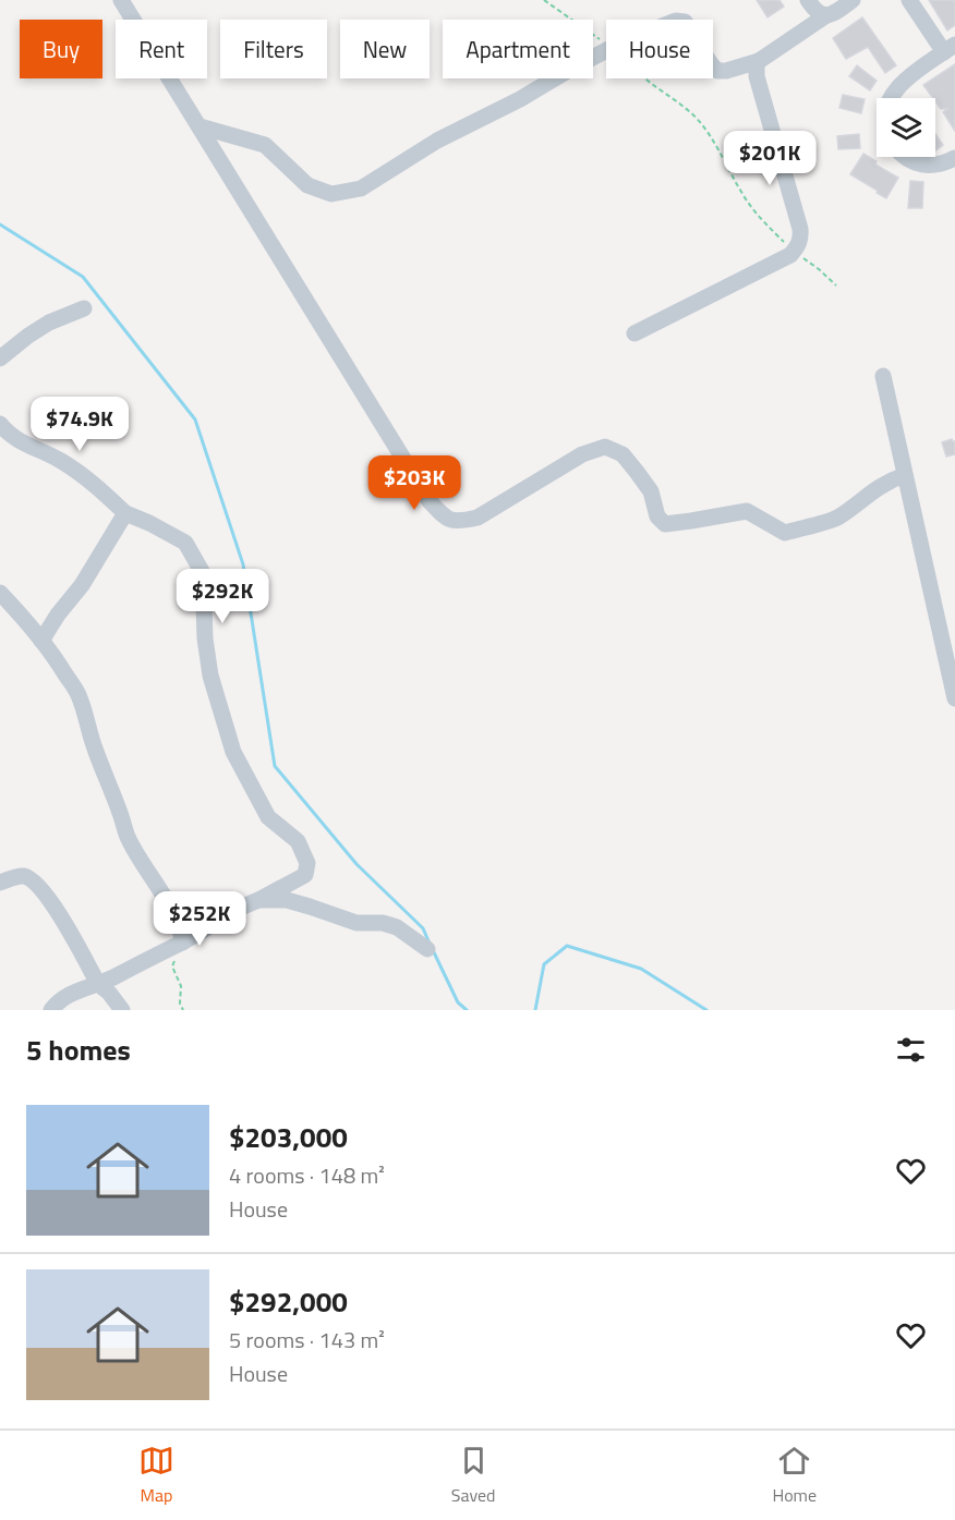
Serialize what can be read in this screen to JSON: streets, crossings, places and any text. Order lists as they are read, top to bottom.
{
  "page": {
    "chip": [
      "Buy",
      "Rent",
      "Filters",
      "New",
      "Apartment",
      "House"
    ],
    "price": [
      "$201K",
      "$74.9K",
      "$203K",
      "$292K",
      "$252K"
    ],
    "heading": "5 homes",
    "list": [
      {
        "name": "$203,000",
        "note": "4 rooms · 148 m² · House"
      },
      {
        "name": "$292,000",
        "note": "5 rooms · 143 m² · House"
      }
    ],
    "tabs": ["Map", "Saved", "Home"]
  }
}
